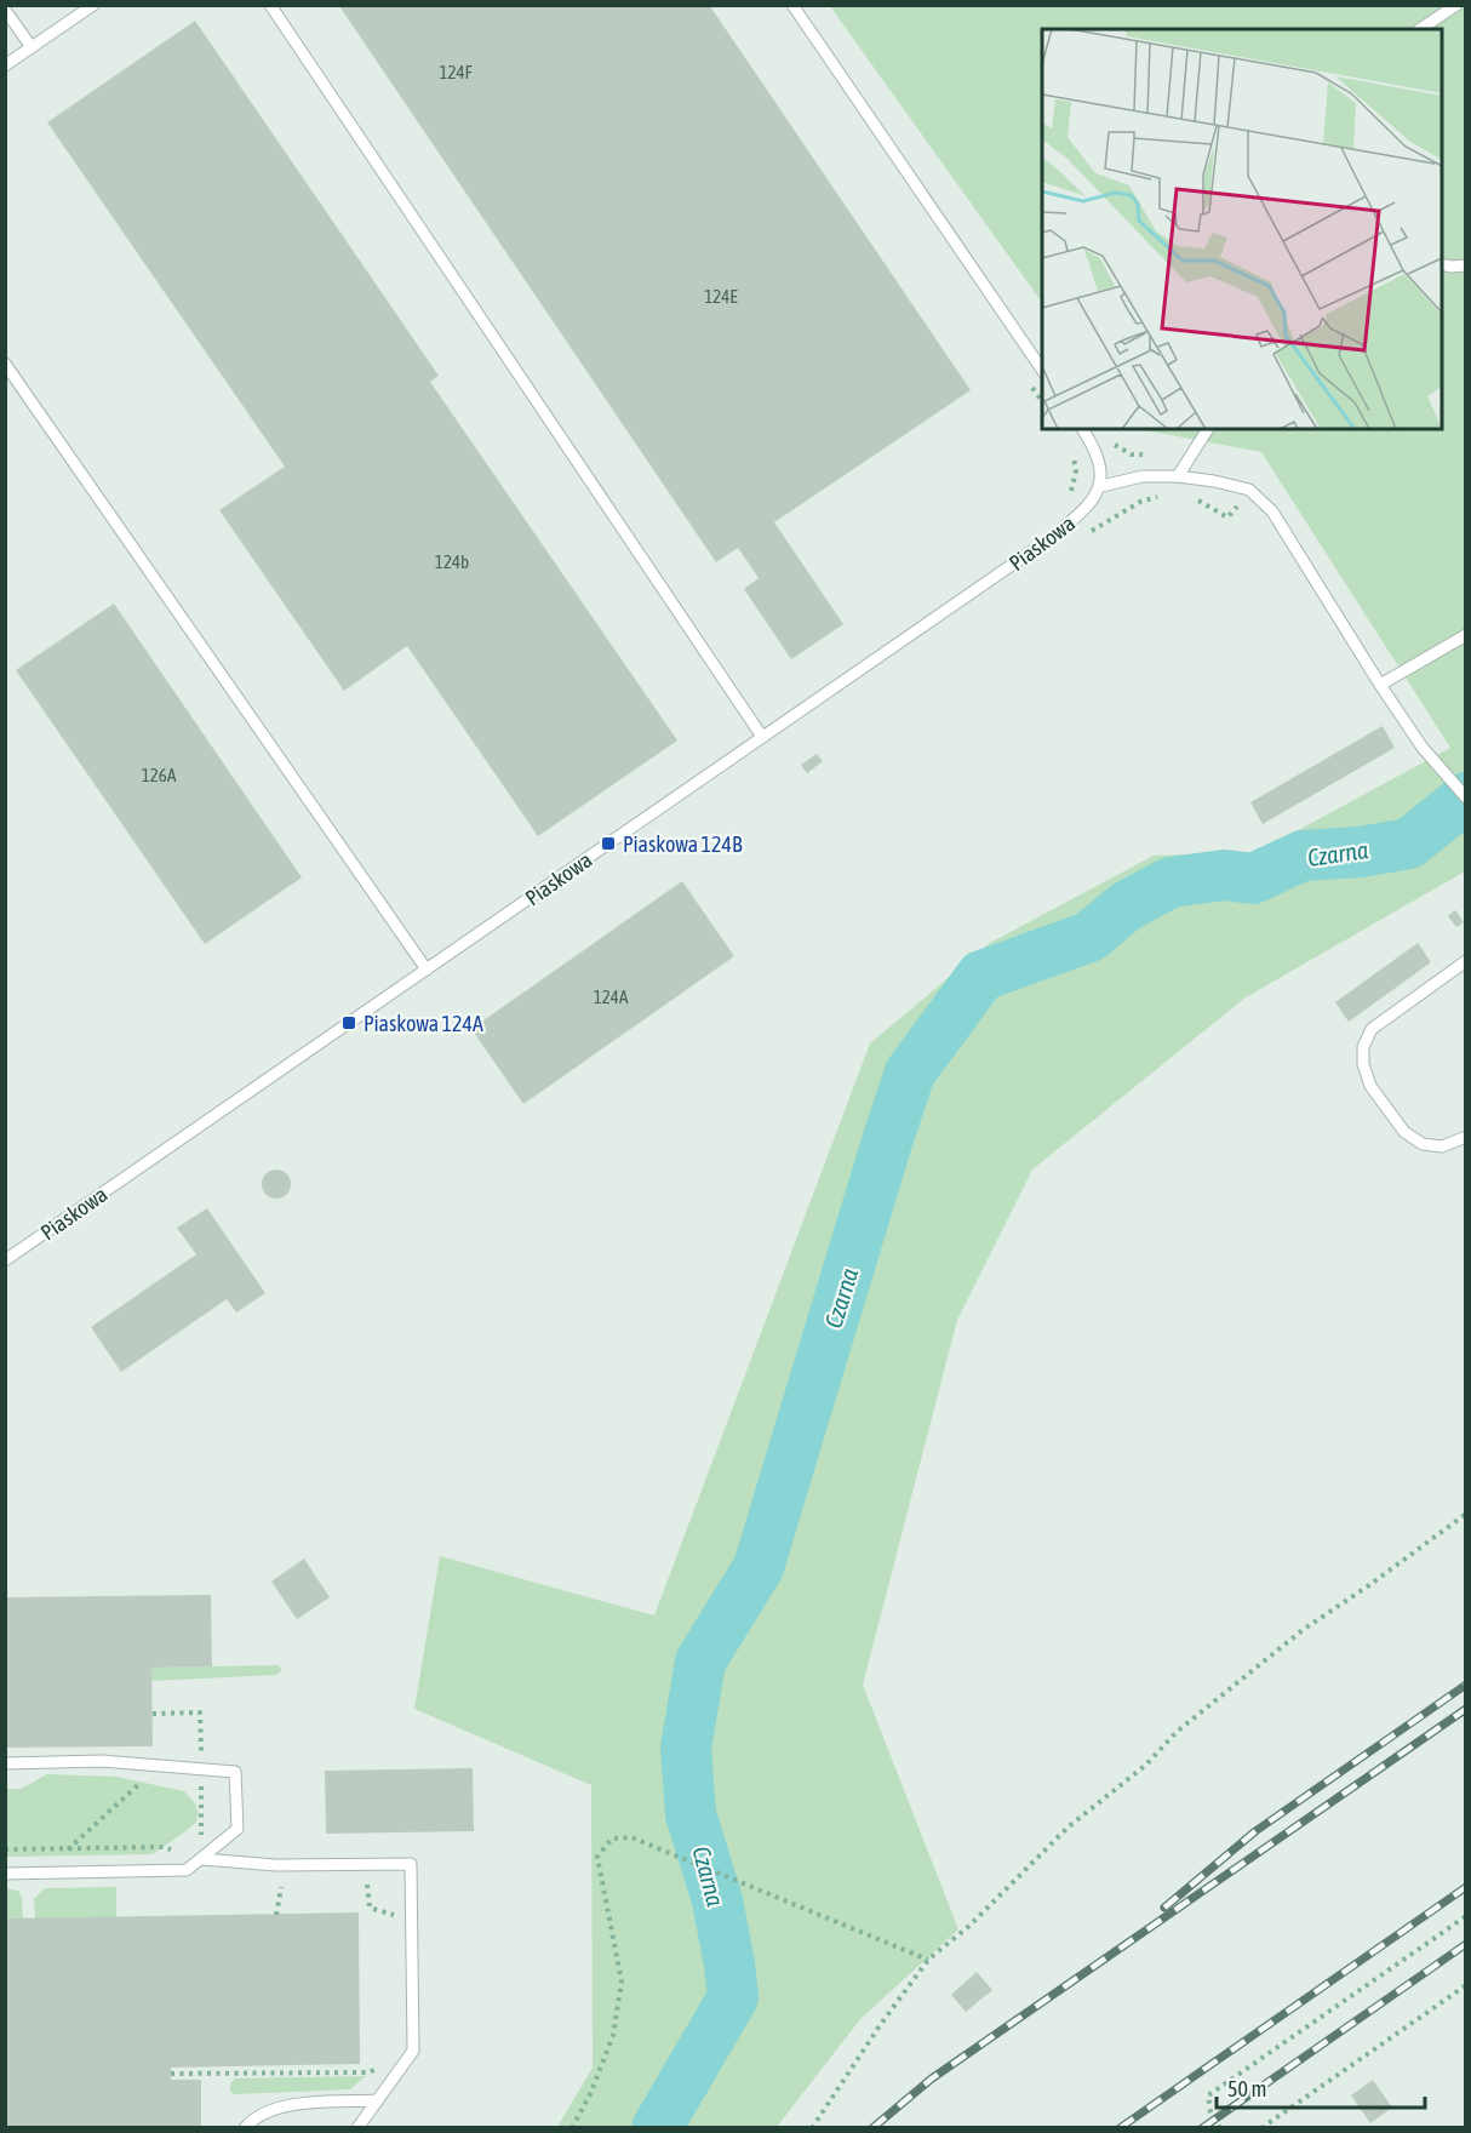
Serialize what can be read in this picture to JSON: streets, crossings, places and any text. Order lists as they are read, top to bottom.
{
  "streets": {
    "lane": ["Piaskowa"]
  },
  "water": ["Czarna"],
  "places": {
    "transit": ["Piaskowa 124B", "Piaskowa 124A"]
  },
  "house_numbers": [
    "124F",
    "124E",
    "124b",
    "126A",
    "124A"
  ],
  "scale_bar": "50 m"
}
